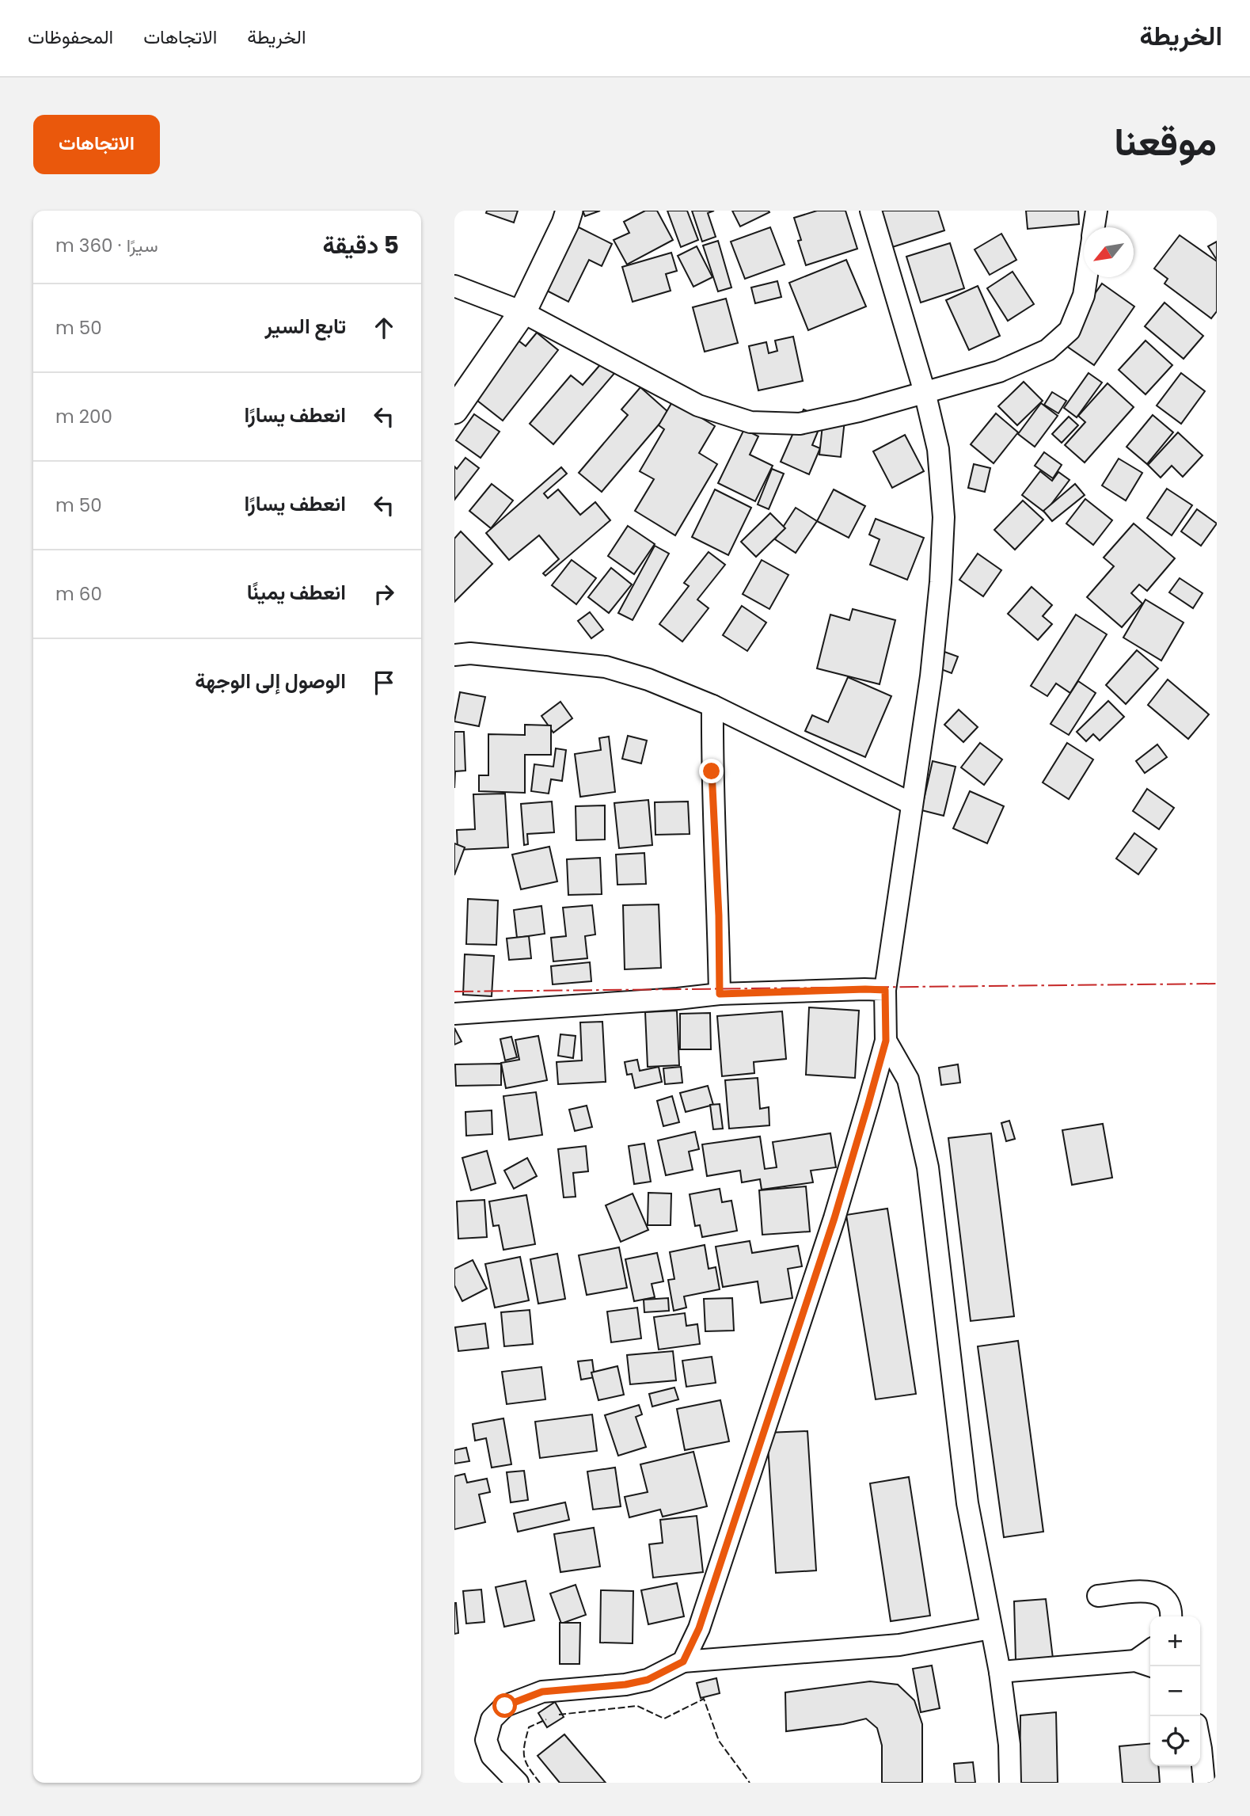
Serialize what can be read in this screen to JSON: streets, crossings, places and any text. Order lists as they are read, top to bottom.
{
  "north": "bottom left",
  "page": {
    "header": "الخريطة",
    "nav": ["الخريطة", "الاتجاهات", "المحفوظات"],
    "title": "موقعنا",
    "buttons": "الاتجاهات",
    "heading": ["5 دقيقة", "سيرًا · 360 m"],
    "list": [
      ["تابع السير", "50 m"],
      ["انعطف يسارًا", "200 m"],
      ["انعطف يسارًا", "50 m"],
      ["انعطف يمينًا", "60 m"],
      "الوصول إلى الوجهة"
    ],
    "map_buttons": ["+", "−"]
  }
}
